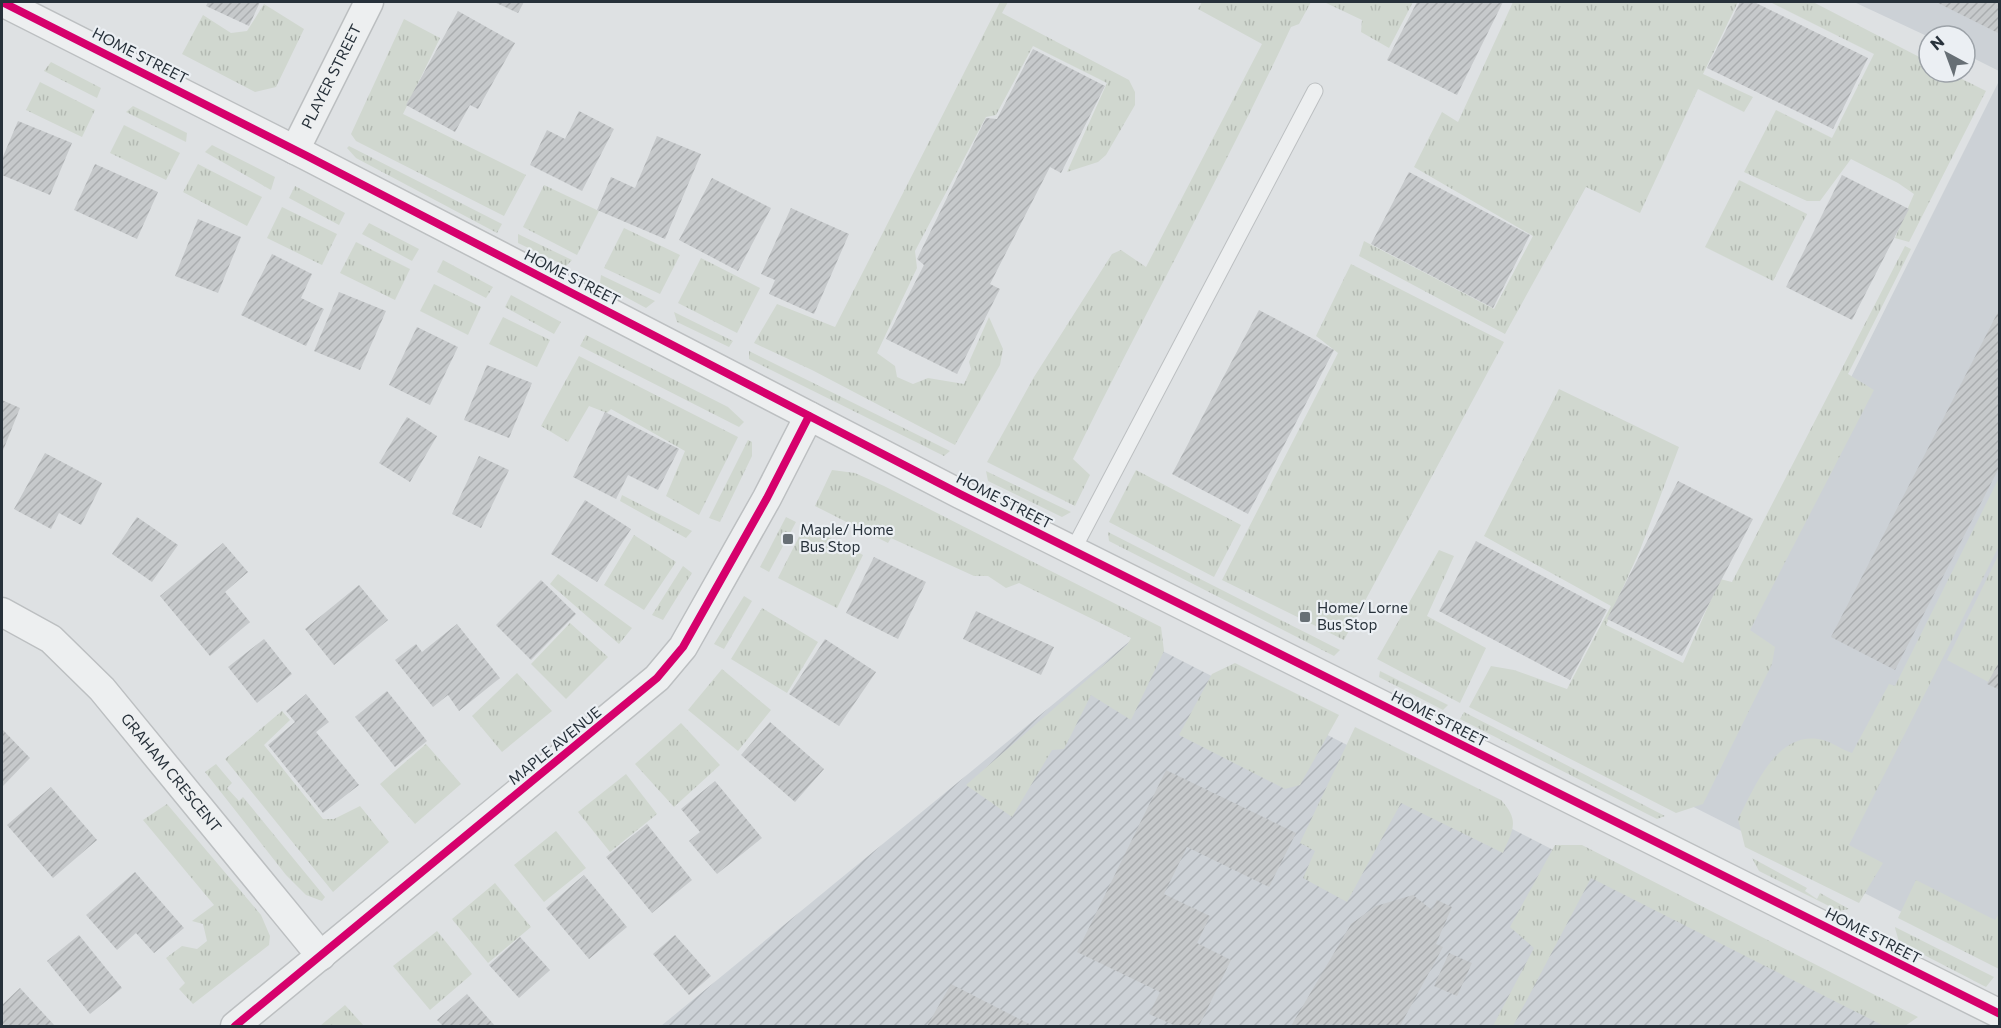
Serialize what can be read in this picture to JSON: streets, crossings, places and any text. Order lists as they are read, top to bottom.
{
  "streets": {
    "street": [
      "HOME STREET",
      "PLAYER STREET",
      "MAPLE AVENUE",
      "GRAHAM CRESCENT"
    ]
  },
  "crossings": [
    ["HOME STREET", "PLAYER STREET"],
    ["HOME STREET", "MAPLE AVENUE"],
    ["MAPLE AVENUE", "GRAHAM CRESCENT"]
  ],
  "places": {
    "transit": ["Maple/ Home Bus Stop", "Home/ Lorne Bus Stop"]
  },
  "north": "top left"
}
